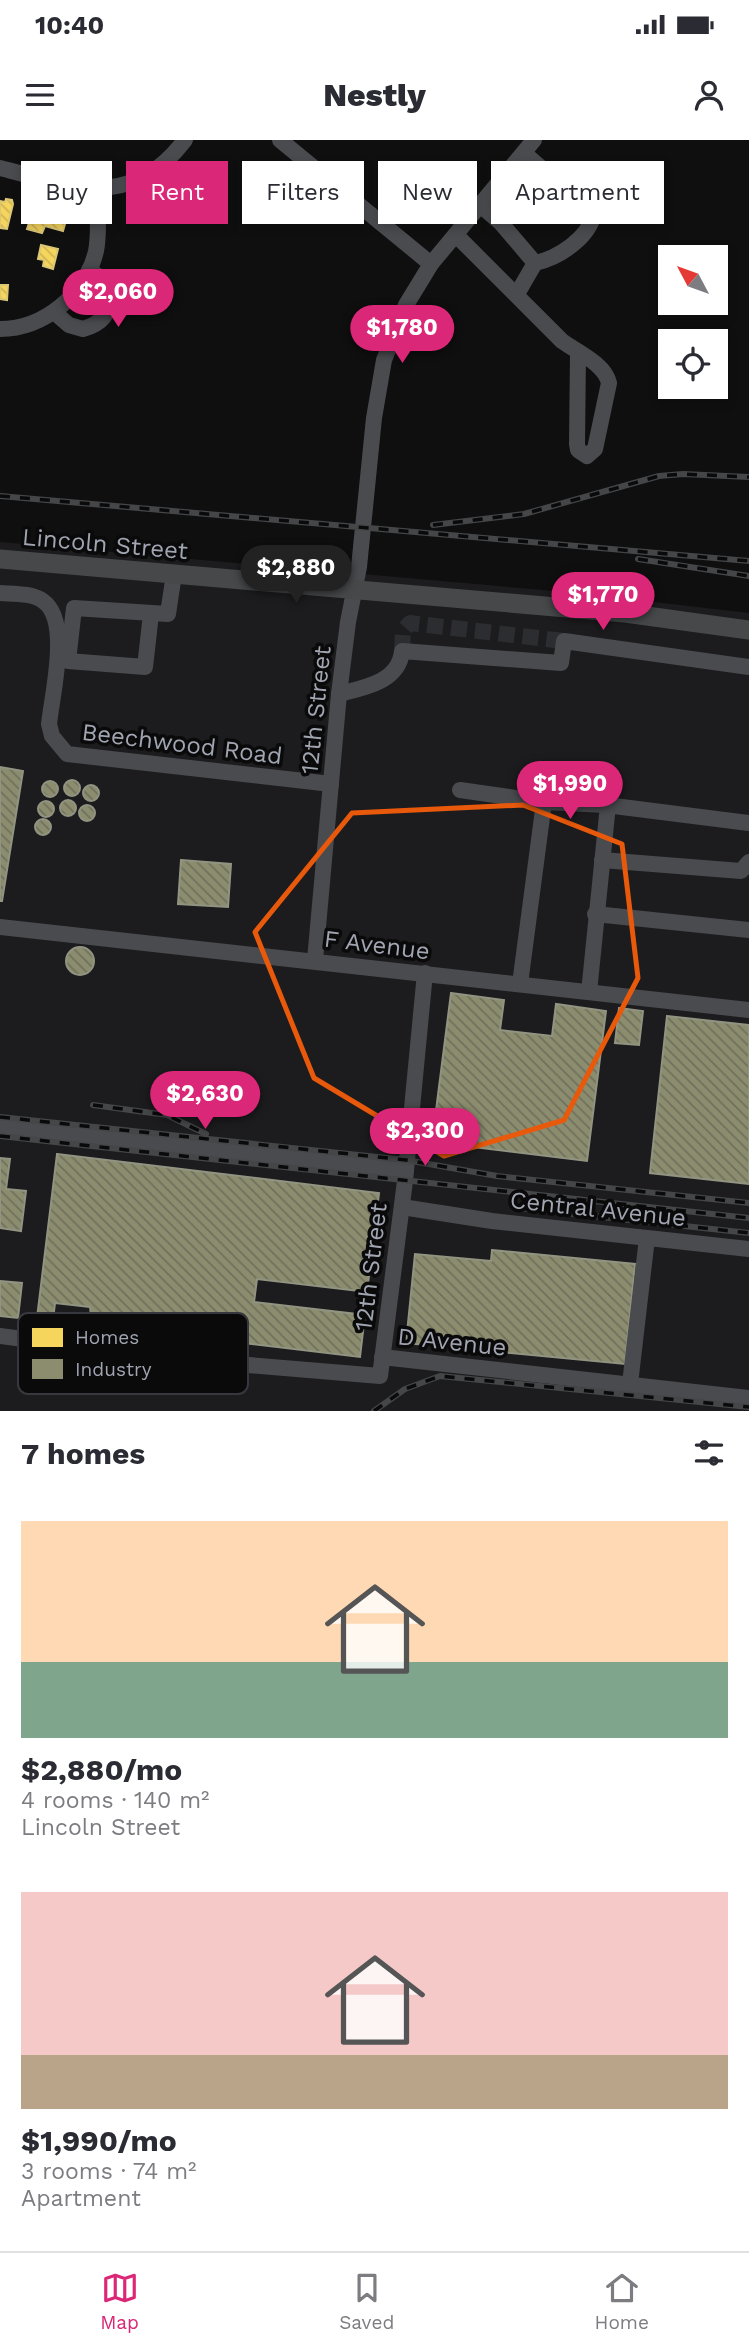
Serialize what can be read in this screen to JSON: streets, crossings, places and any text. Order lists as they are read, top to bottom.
{
  "streets": {
    "main road": ["Lincoln Street"],
    "street": [
      "12th Street",
      "Beechwood Road",
      "F Avenue",
      "Central Avenue",
      "D Avenue"
    ]
  },
  "crossings": [
    ["Lincoln Street", "12th Street"],
    ["12th Street", "Beechwood Road"],
    ["12th Street", "F Avenue"],
    ["12th Street", "Central Avenue"],
    ["12th Street", "D Avenue"]
  ],
  "legend": ["Homes", "Industry"],
  "north": "top left",
  "page": {
    "status": "10:40",
    "header": "Nestly",
    "chip": [
      "Buy",
      "Rent",
      "Filters",
      "New",
      "Apartment"
    ],
    "price": [
      "$2,060",
      "$1,780",
      "$2,880",
      "$1,770",
      "$1,990",
      "$2,630",
      "$2,300"
    ],
    "heading": "7 homes",
    "list": [
      {
        "name": "$2,880/mo",
        "note": "4 rooms · 140 m² · Lincoln Street"
      },
      {
        "name": "$1,990/mo",
        "note": "3 rooms · 74 m² · Apartment"
      }
    ],
    "tabs": ["Map", "Saved", "Home"]
  }
}
